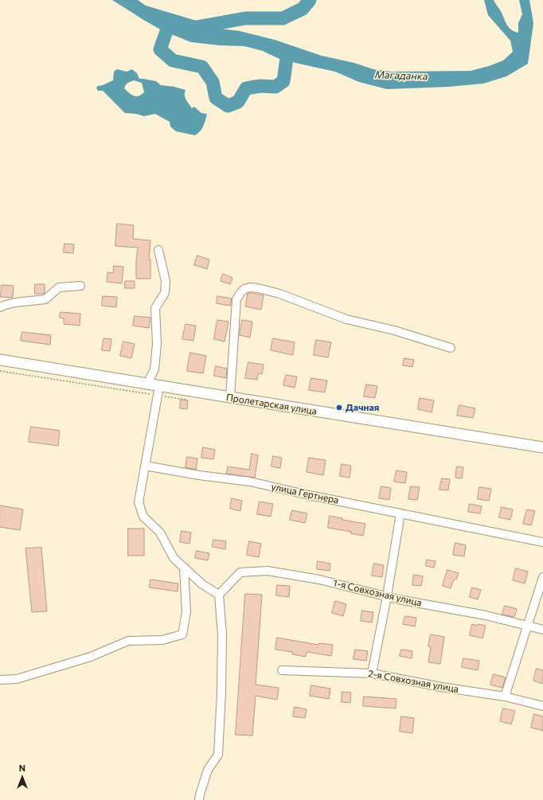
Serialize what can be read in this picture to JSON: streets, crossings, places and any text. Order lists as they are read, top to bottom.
{
  "streets": {
    "main road": ["Пролетарская улица"],
    "street": ["улица Гертнера", "1-я Совхозная улица", "2-я Совхозная улица"]
  },
  "water": ["Магаданка"],
  "places": ["Дачная"],
  "north": "top"
}
